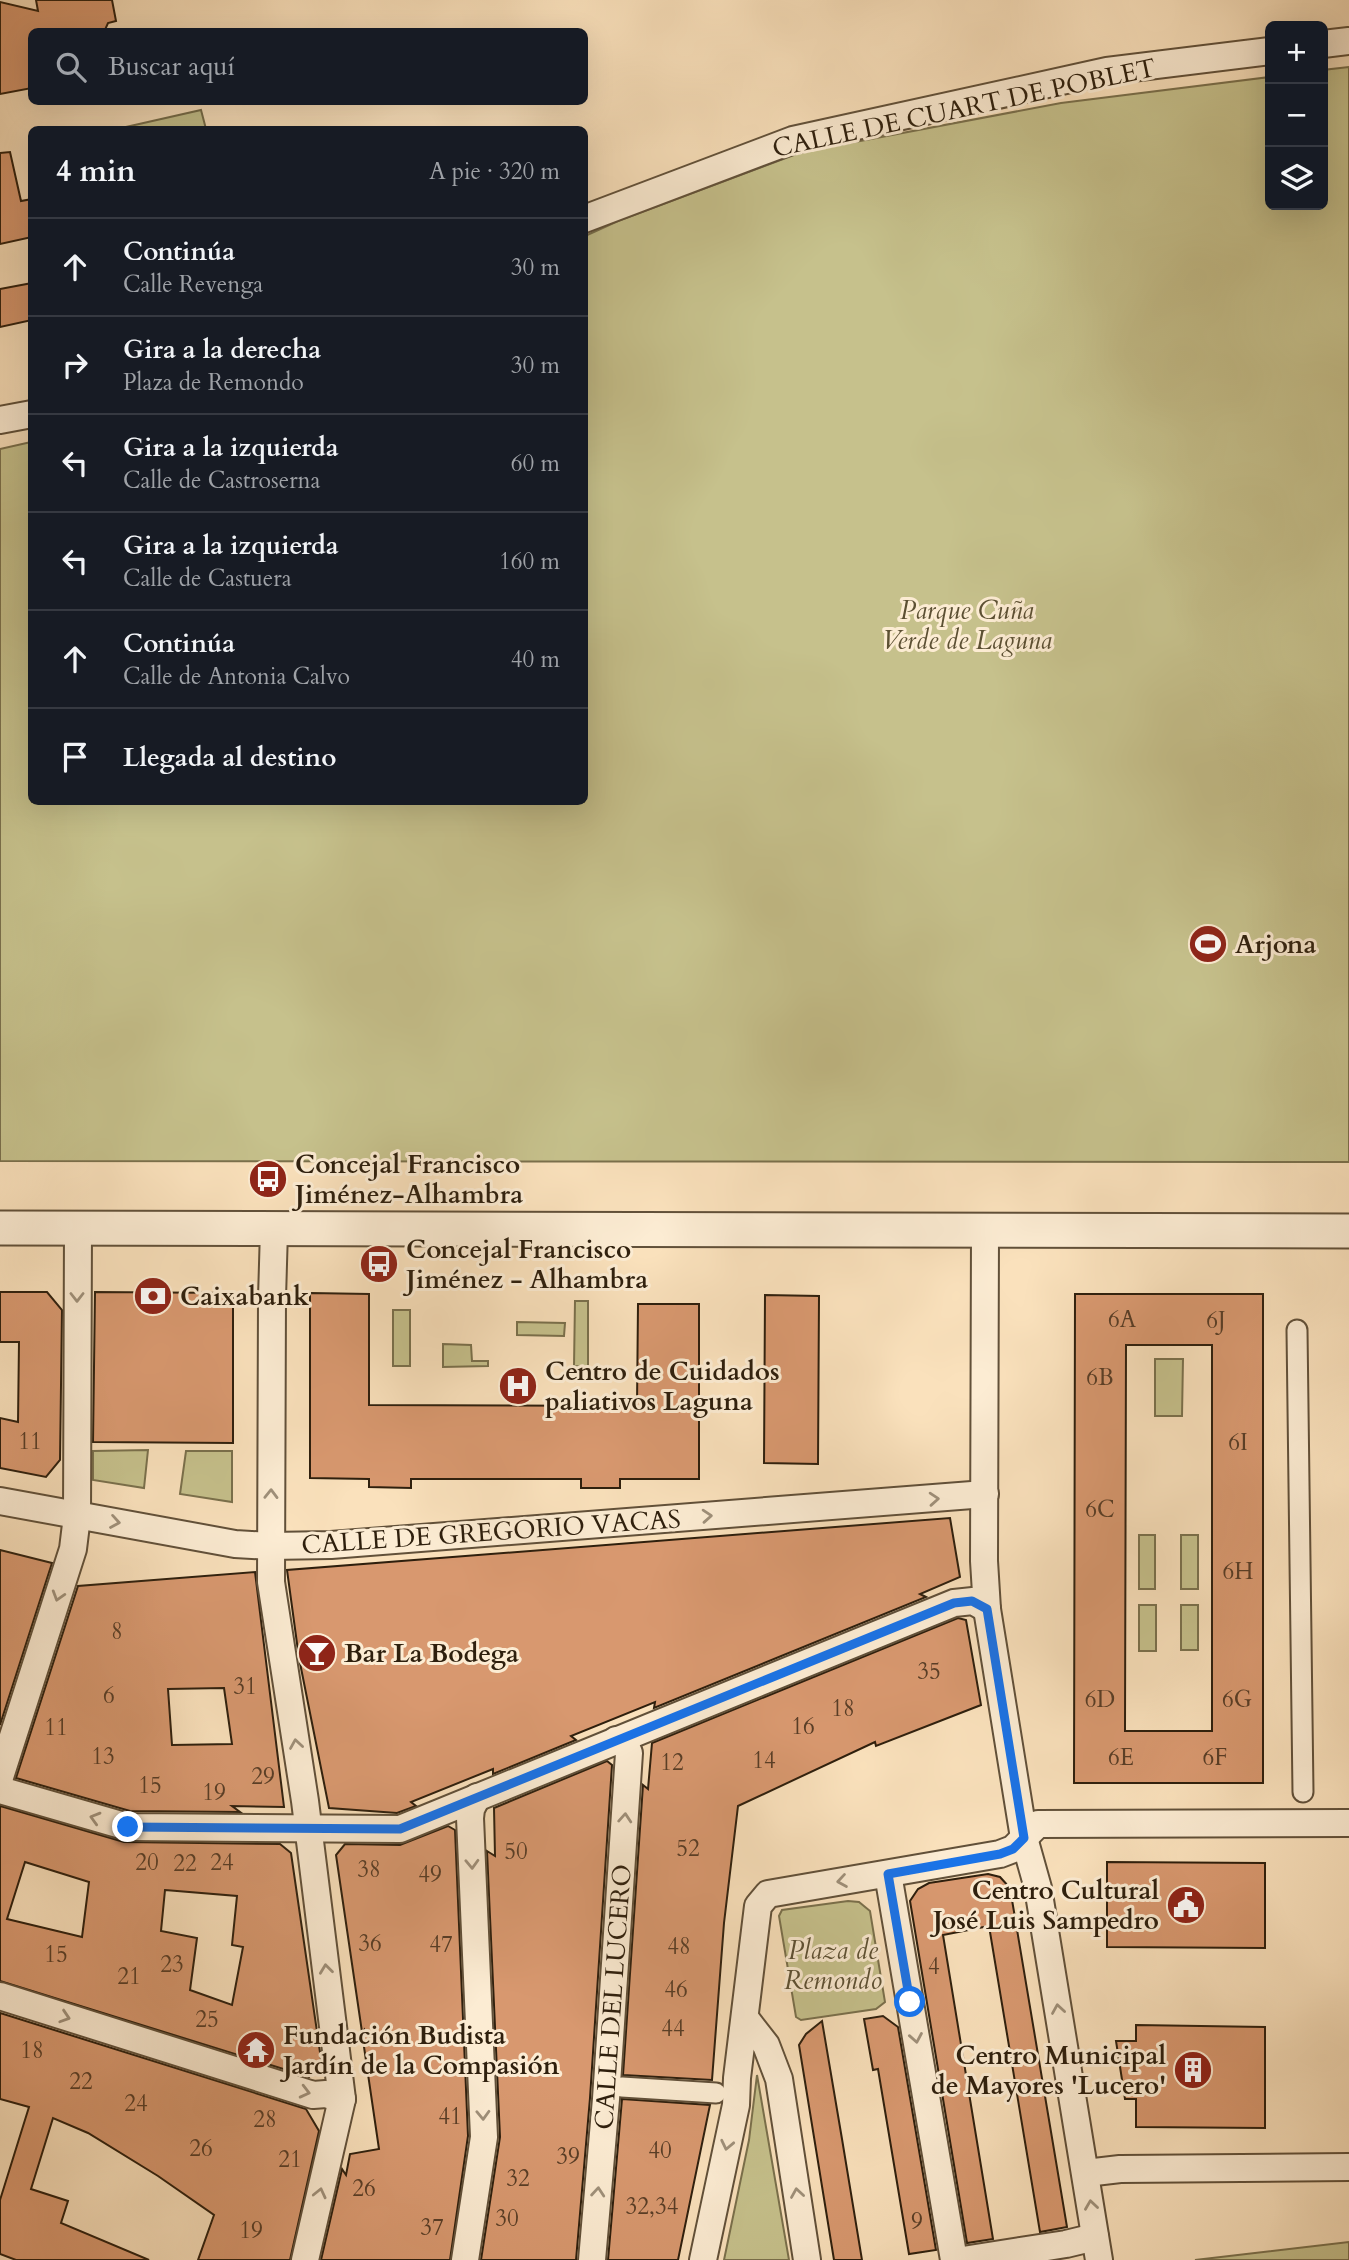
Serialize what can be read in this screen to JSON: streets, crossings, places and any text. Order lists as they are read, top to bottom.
{
  "streets": {
    "street": ["CALLE DE CUART DE POBLET", "CALLE DE GREGORIO VACAS", "CALLE DEL LUCERO"]
  },
  "parks": ["Parque Cuña Verde de Laguna", "Plaza de Remondo"],
  "places": {
    "sports": ["Arjona"],
    "bus stop": ["Concejal Francisco Jiménez-Alhambra", "Concejal Francisco Jiménez - Alhambra"],
    "bank": ["Caixabank"],
    "hospital": ["Centro de Cuidados paliativos Laguna"],
    "bar": ["Bar La Bodega"],
    "public building": ["Centro Cultural José Luis Sampedro"],
    "temple": ["Fundación Budista Jardín de la Compasión"],
    "building": ["Centro Municipal de Mayores 'Lucero'"]
  },
  "house_numbers": [
    "6A",
    "6J",
    "6B",
    "11",
    "6I",
    "6C",
    "6H",
    "8",
    "35",
    "31",
    "6",
    "6D",
    "6G",
    "18",
    "16",
    "11",
    "13",
    "6E",
    "6F",
    "14",
    "12",
    "29",
    "15",
    "19",
    "52",
    "50",
    "20",
    "24",
    "22",
    "38",
    "49",
    "36",
    "47",
    "48",
    "15",
    "23",
    "4",
    "21",
    "46",
    "25",
    "44",
    "18",
    "22",
    "24",
    "41",
    "28",
    "26",
    "40",
    "39",
    "21",
    "32",
    "26",
    "32,34",
    "30",
    "9",
    "37",
    "19"
  ],
  "page": {
    "map_buttons": ["+", "−"],
    "search": "Buscar aquí",
    "heading": ["4 min", "A pie · 320 m"],
    "list": [
      ["Continúa", "Calle Revenga", "30 m"],
      ["Gira a la derecha", "Plaza de Remondo", "30 m"],
      ["Gira a la izquierda", "Calle de Castroserna", "60 m"],
      ["Gira a la izquierda", "Calle de Castuera", "160 m"],
      ["Continúa", "Calle de Antonia Calvo", "40 m"],
      "Llegada al destino"
    ]
  }
}
